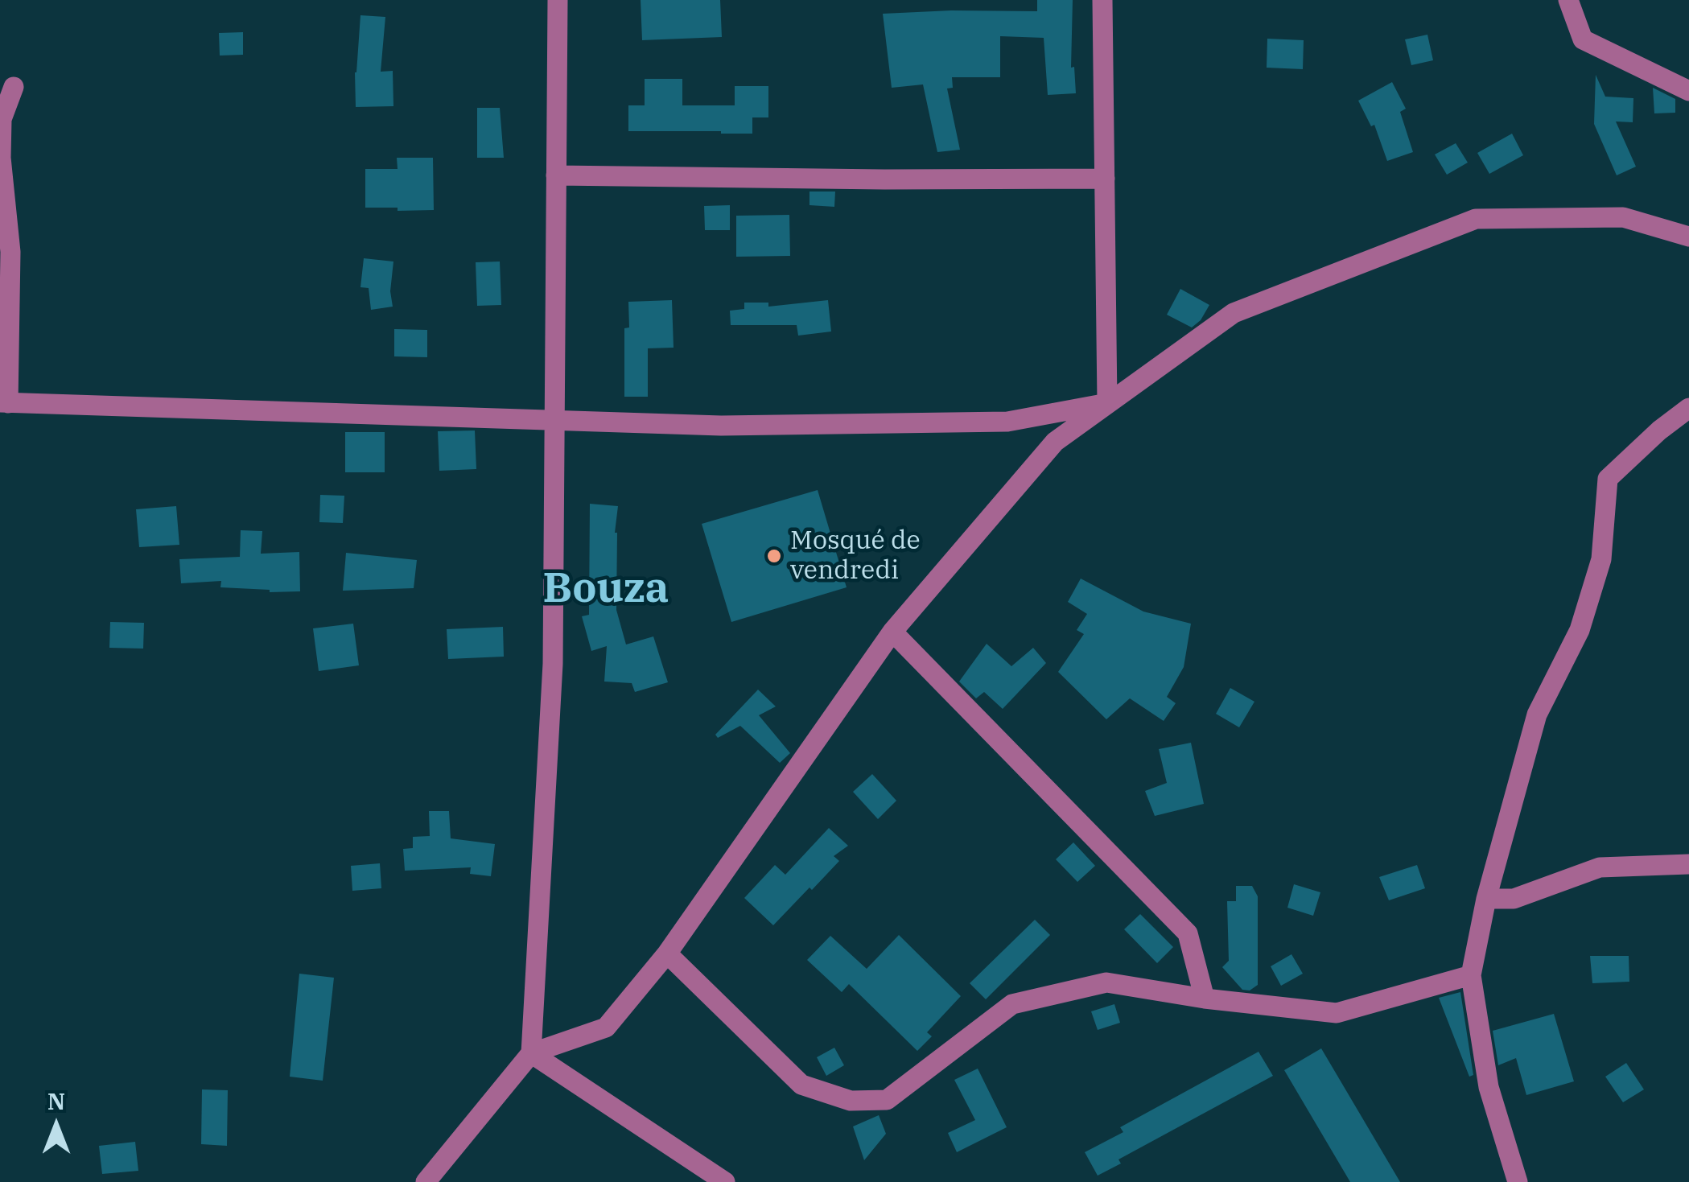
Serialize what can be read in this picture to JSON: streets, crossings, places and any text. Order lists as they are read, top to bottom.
{
  "districts": ["Bouza"],
  "places": ["Mosqué de vendredi"],
  "north": "top"
}
